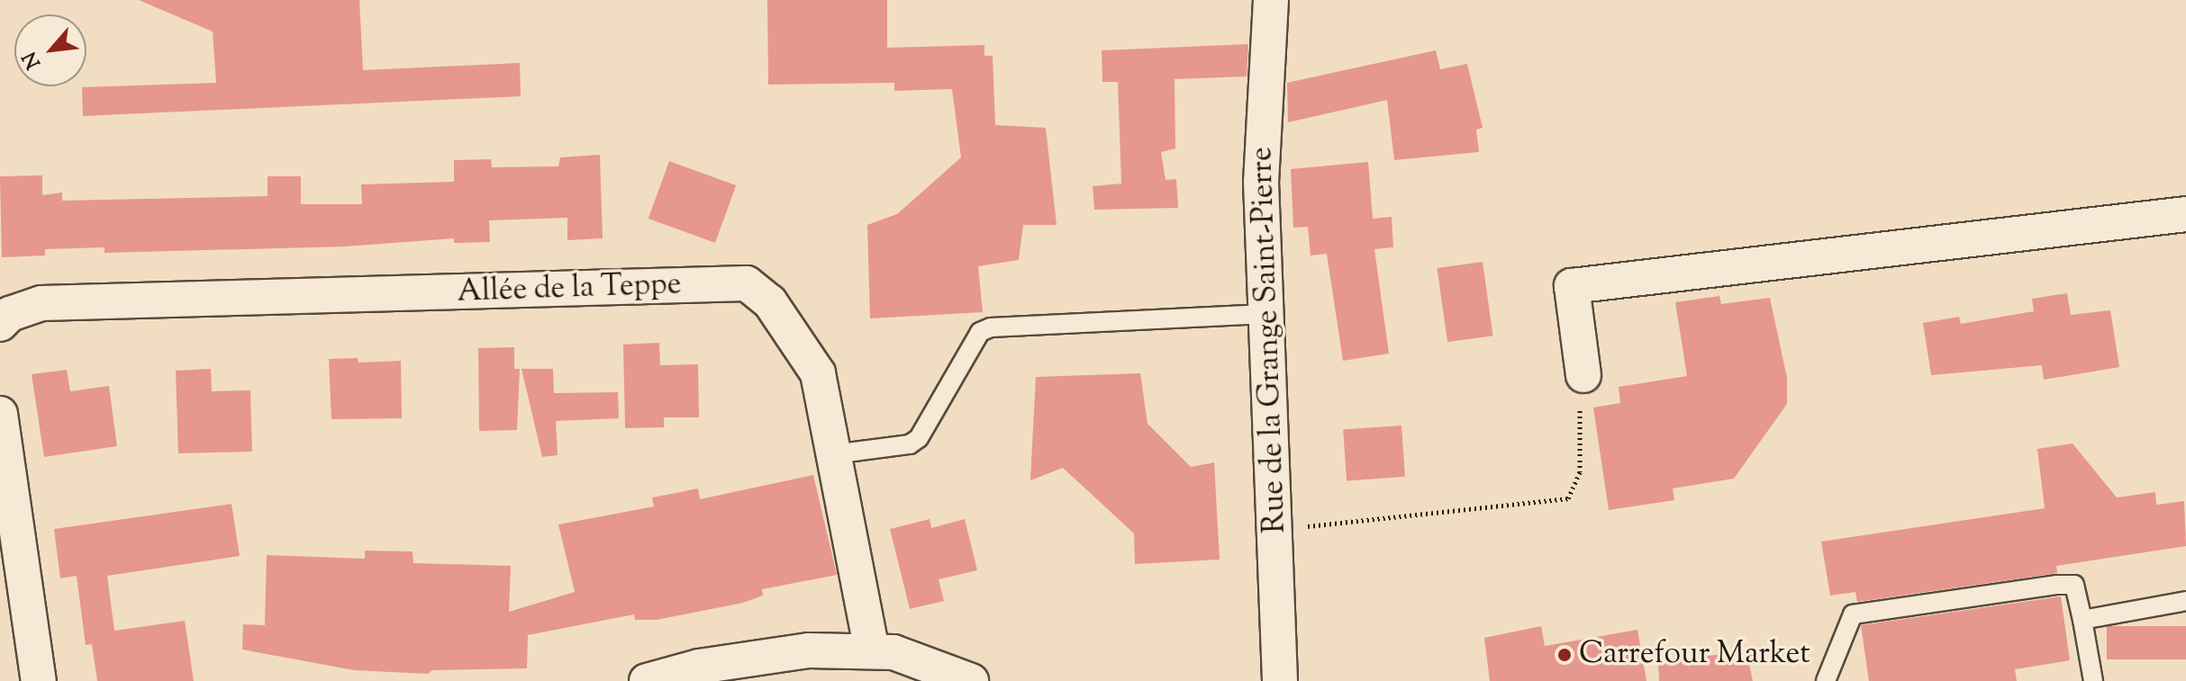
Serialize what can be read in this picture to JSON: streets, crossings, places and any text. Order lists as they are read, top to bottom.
{
  "streets": {
    "street": ["Allée de la Teppe", "Rue de la Grange Saint-Pierre"]
  },
  "places": ["Carrefour Market"],
  "north": "bottom left"
}
